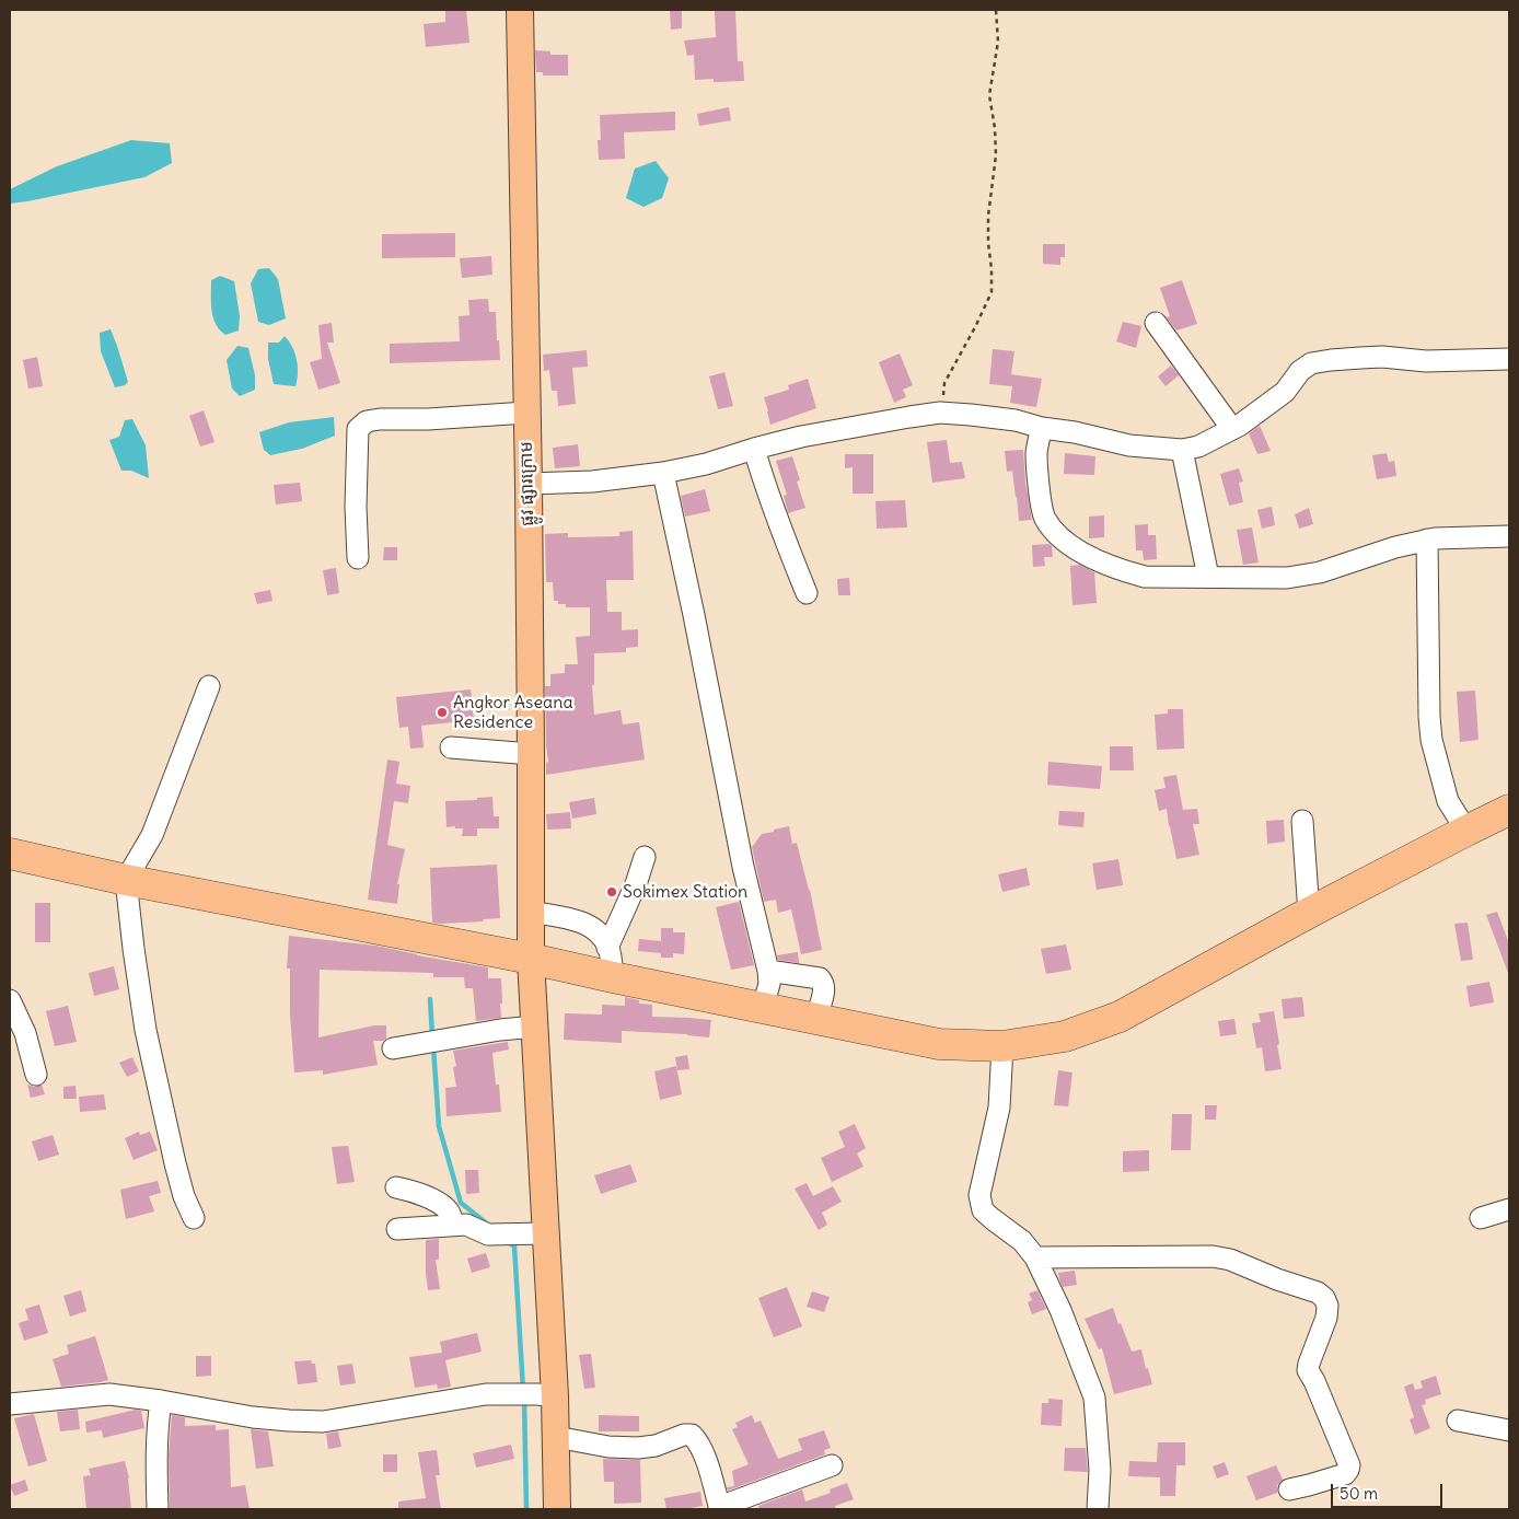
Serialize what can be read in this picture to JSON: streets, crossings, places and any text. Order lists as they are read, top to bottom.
{
  "streets": {
    "main road": ["ផ្លូវ ផ្សារក្រោម"]
  },
  "places": ["Angkor Aseana Residence", "Sokimex Station"],
  "scale_bar": "50 m"
}
